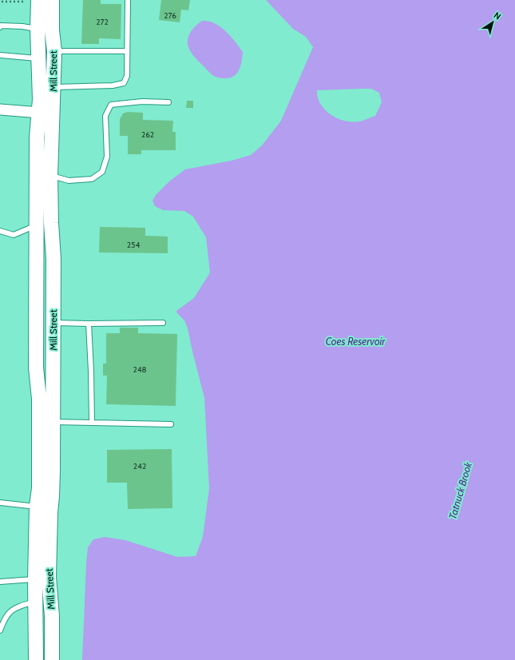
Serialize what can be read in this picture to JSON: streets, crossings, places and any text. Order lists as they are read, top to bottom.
{
  "streets": {
    "main road": ["Mill Street"]
  },
  "water": ["Coes Reservoir", "Tatnuck Brook"],
  "house_numbers": [
    "276",
    "272",
    "262",
    "254",
    "248",
    "242"
  ],
  "north": "top right"
}
